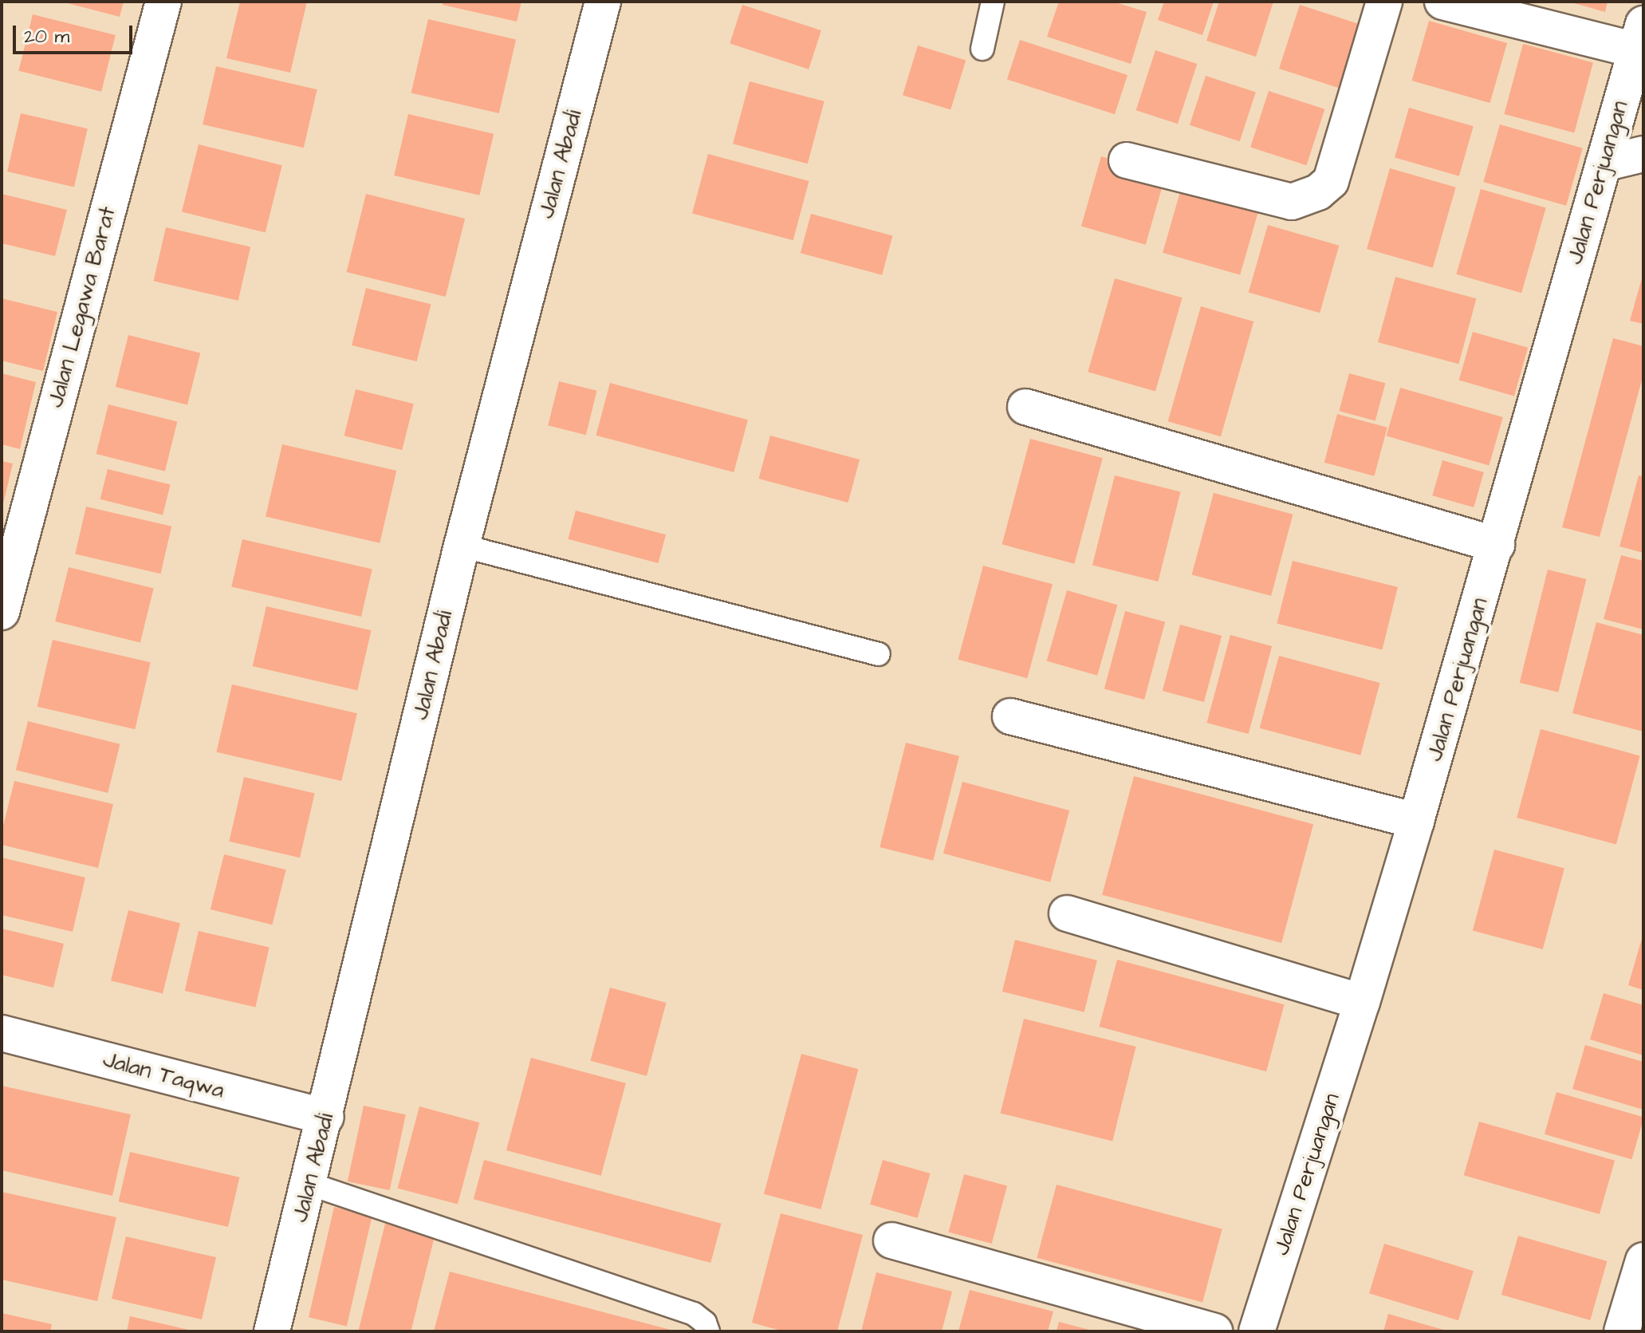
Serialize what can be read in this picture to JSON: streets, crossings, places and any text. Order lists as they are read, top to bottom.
{
  "streets": {
    "street": [
      "Jalan Abadi",
      "Jalan Perjuangan",
      "Jalan Legawa Barat",
      "Jalan Taqwa"
    ]
  },
  "crossings": [
    ["Jalan Abadi", "Jalan Taqwa"]
  ],
  "scale_bar": "20 m"
}
